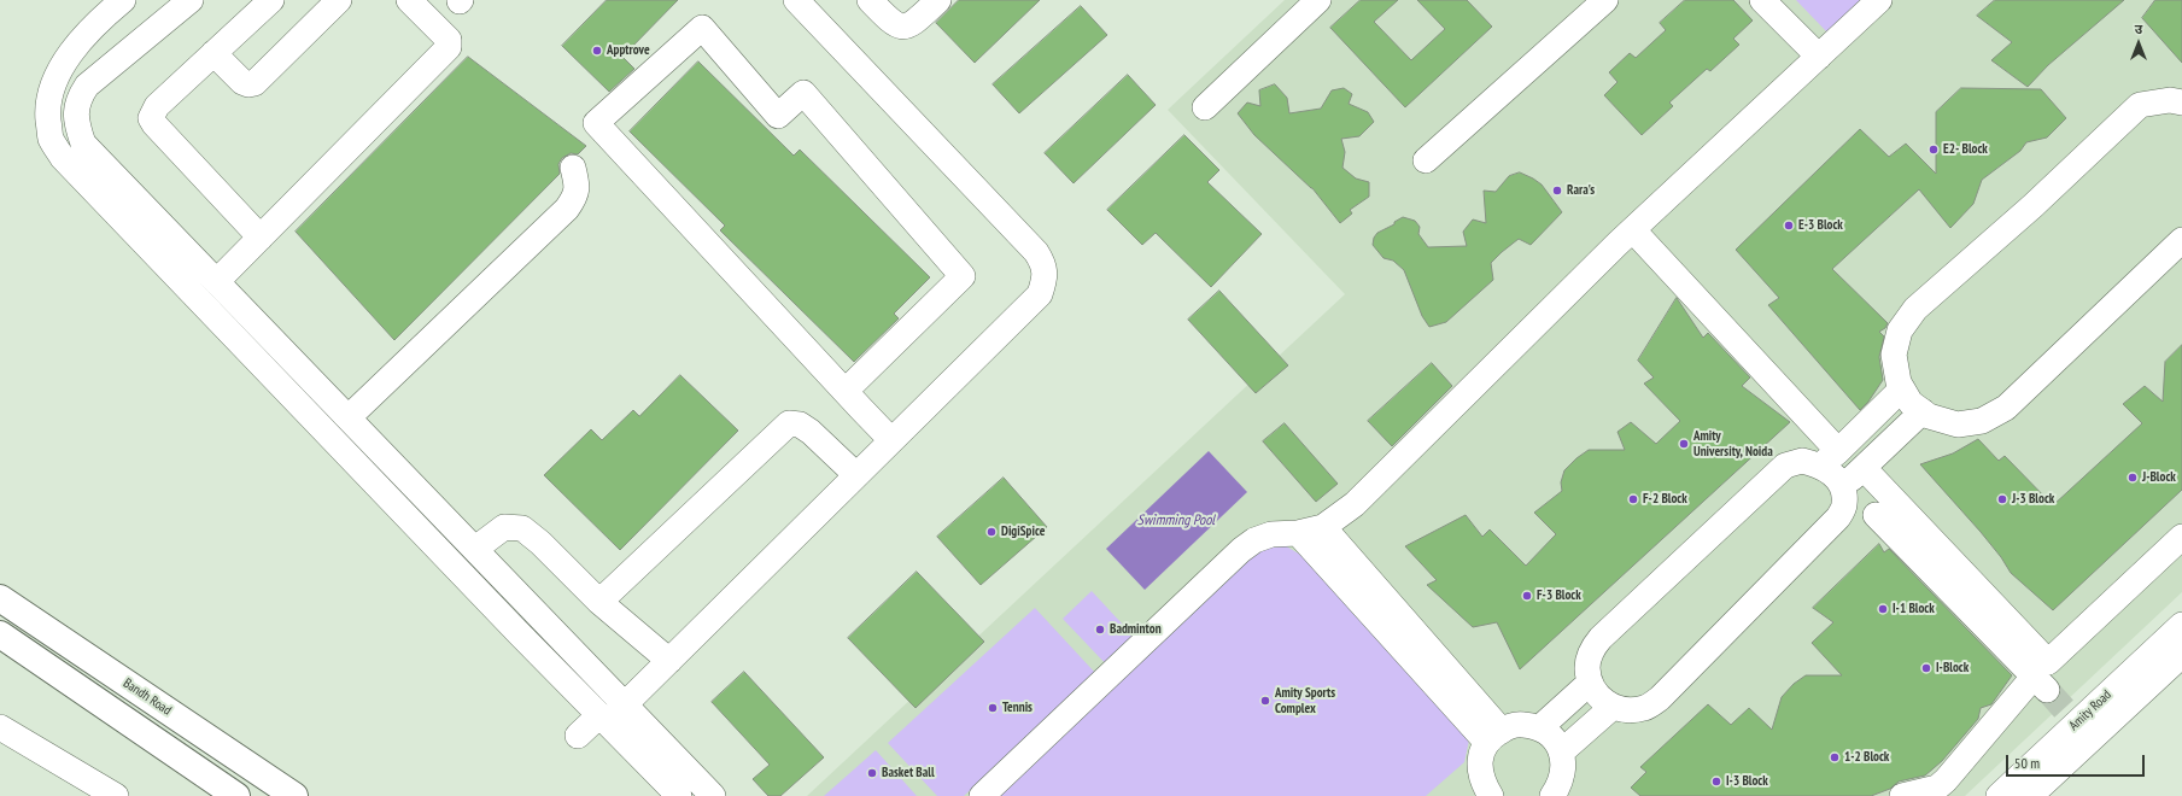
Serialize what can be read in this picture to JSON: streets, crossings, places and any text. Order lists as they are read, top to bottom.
{
  "streets": {
    "main road": ["Bandh Road"],
    "street": ["Amity Road"]
  },
  "water": ["Swimming Pool"],
  "places": [
    "Apptrove",
    "E2- Block",
    "Rara's",
    "E-3 Block",
    "Amity University, Noida",
    "J-Block",
    "F-2 Block",
    "J-3 Block",
    "DigiSpice",
    "F-3 Block",
    "I-1 Block",
    "Badminton",
    "I-Block",
    "Amity Sports Complex",
    "Tennis",
    "1-2 Block",
    "Basket Ball",
    "I-3 Block"
  ],
  "scale_bar": "50 m",
  "north": "top"
}
